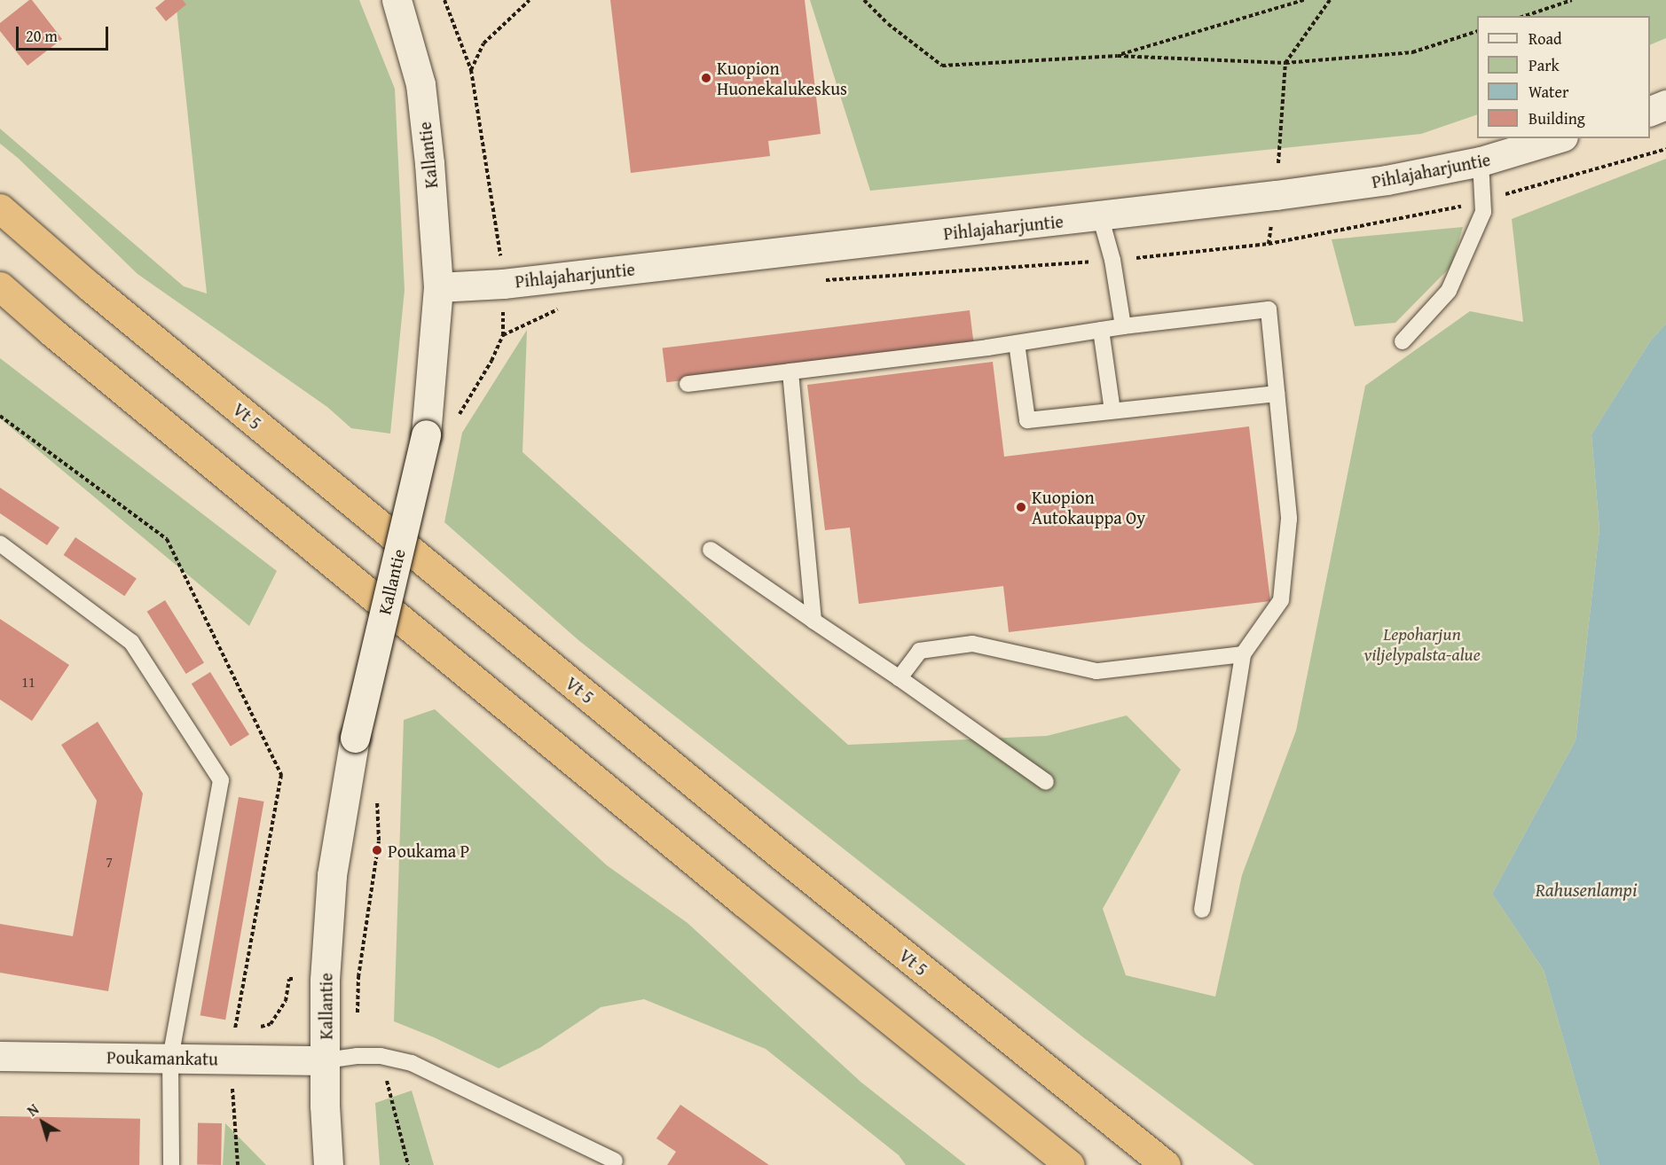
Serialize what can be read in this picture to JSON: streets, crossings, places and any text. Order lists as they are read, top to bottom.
{
  "streets": {
    "highway": ["Vt 5"],
    "street": ["Kallantie", "Pihlajaharjuntie", "Poukamankatu"]
  },
  "crossings": [
    ["Kallantie", "Pihlajaharjuntie"],
    ["Kallantie", "Poukamankatu"]
  ],
  "water": ["Rahusenlampi"],
  "parks": ["Lepoharjun viljelypalsta-alue"],
  "places": ["Kuopion Huonekalukeskus", "Kuopion Autokauppa Oy", "Poukama P"],
  "house_numbers": ["11", "7"],
  "legend": [
    "Road",
    "Park",
    "Water",
    "Building"
  ],
  "scale_bar": "20 m",
  "north": "top left"
}
